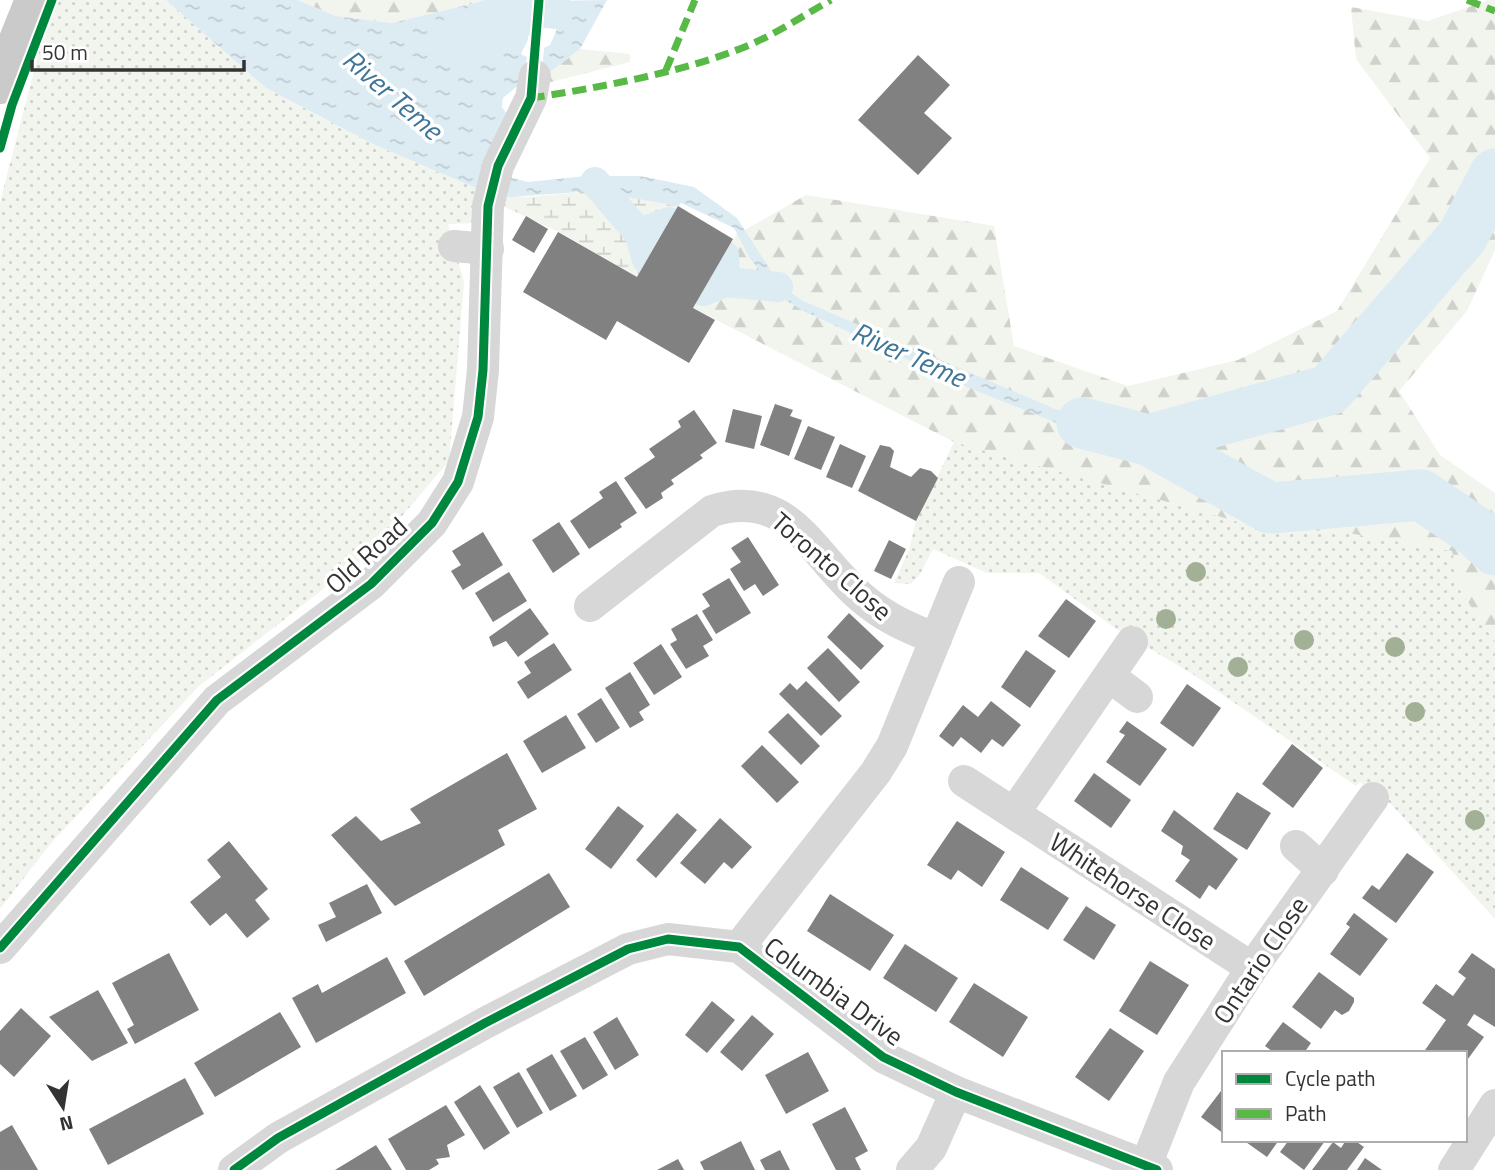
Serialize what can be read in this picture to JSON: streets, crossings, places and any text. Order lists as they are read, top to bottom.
{
  "streets": {
    "street": [
      "Old Road",
      "Toronto Close",
      "Whitehorse Close",
      "Ontario Close",
      "Columbia Drive"
    ]
  },
  "crossings": [
    ["Whitehorse Close", "Ontario Close"],
    ["Ontario Close", "Columbia Drive"]
  ],
  "water": ["River Teme"],
  "legend": ["Cycle path", "Path"],
  "scale_bar": "50 m",
  "north": "bottom"
}
